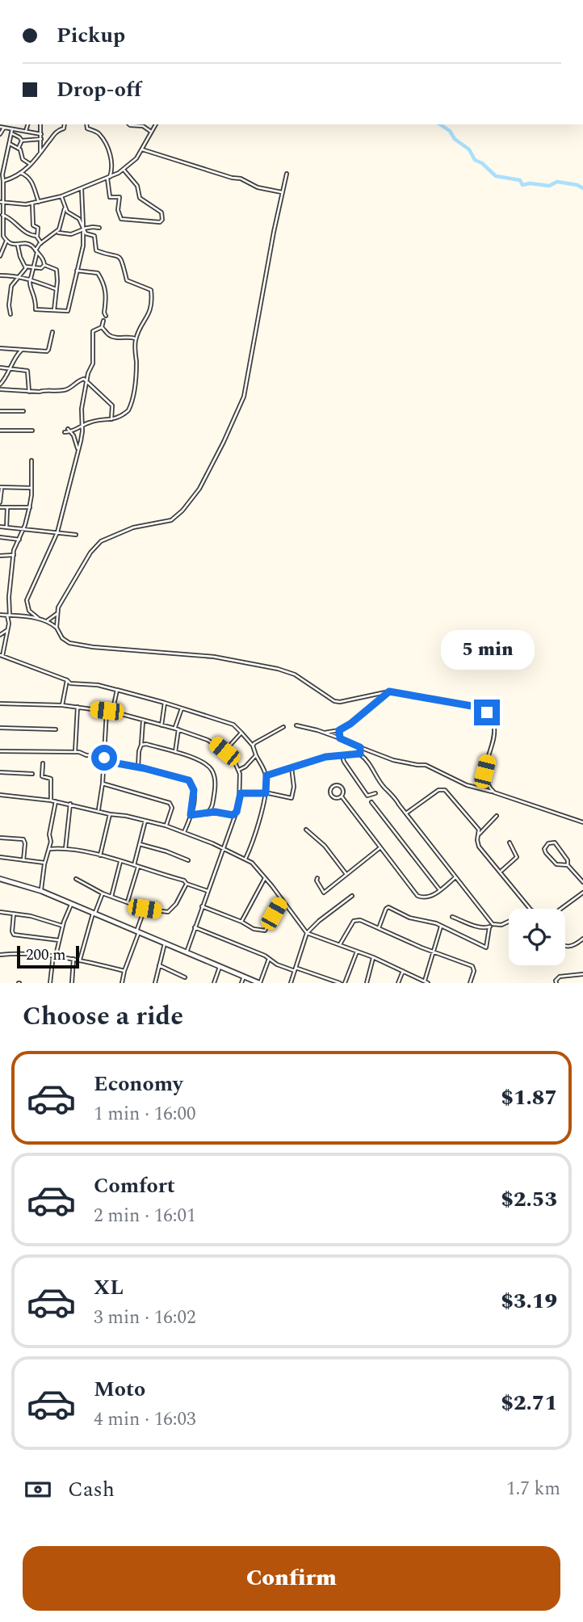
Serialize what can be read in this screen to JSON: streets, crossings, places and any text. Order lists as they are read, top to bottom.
{
  "scale_bar": "200 m",
  "page": {
    "banner": ["Pickup", "Drop-off"],
    "bubble": "5 min",
    "scale": "200 m",
    "heading": "Choose a ride",
    "list": [
      {
        "name": "Economy",
        "note": "1 min · 16:00",
        "value": "$1.87"
      },
      {
        "name": "Comfort",
        "note": "2 min · 16:01",
        "value": "$2.53"
      },
      {
        "name": "XL",
        "note": "3 min · 16:02",
        "value": "$3.19"
      },
      {
        "name": "Moto",
        "note": "4 min · 16:03",
        "value": "$2.71"
      }
    ],
    "pay": ["Cash", "1.7 km"],
    "buttons": "Confirm"
  }
}
